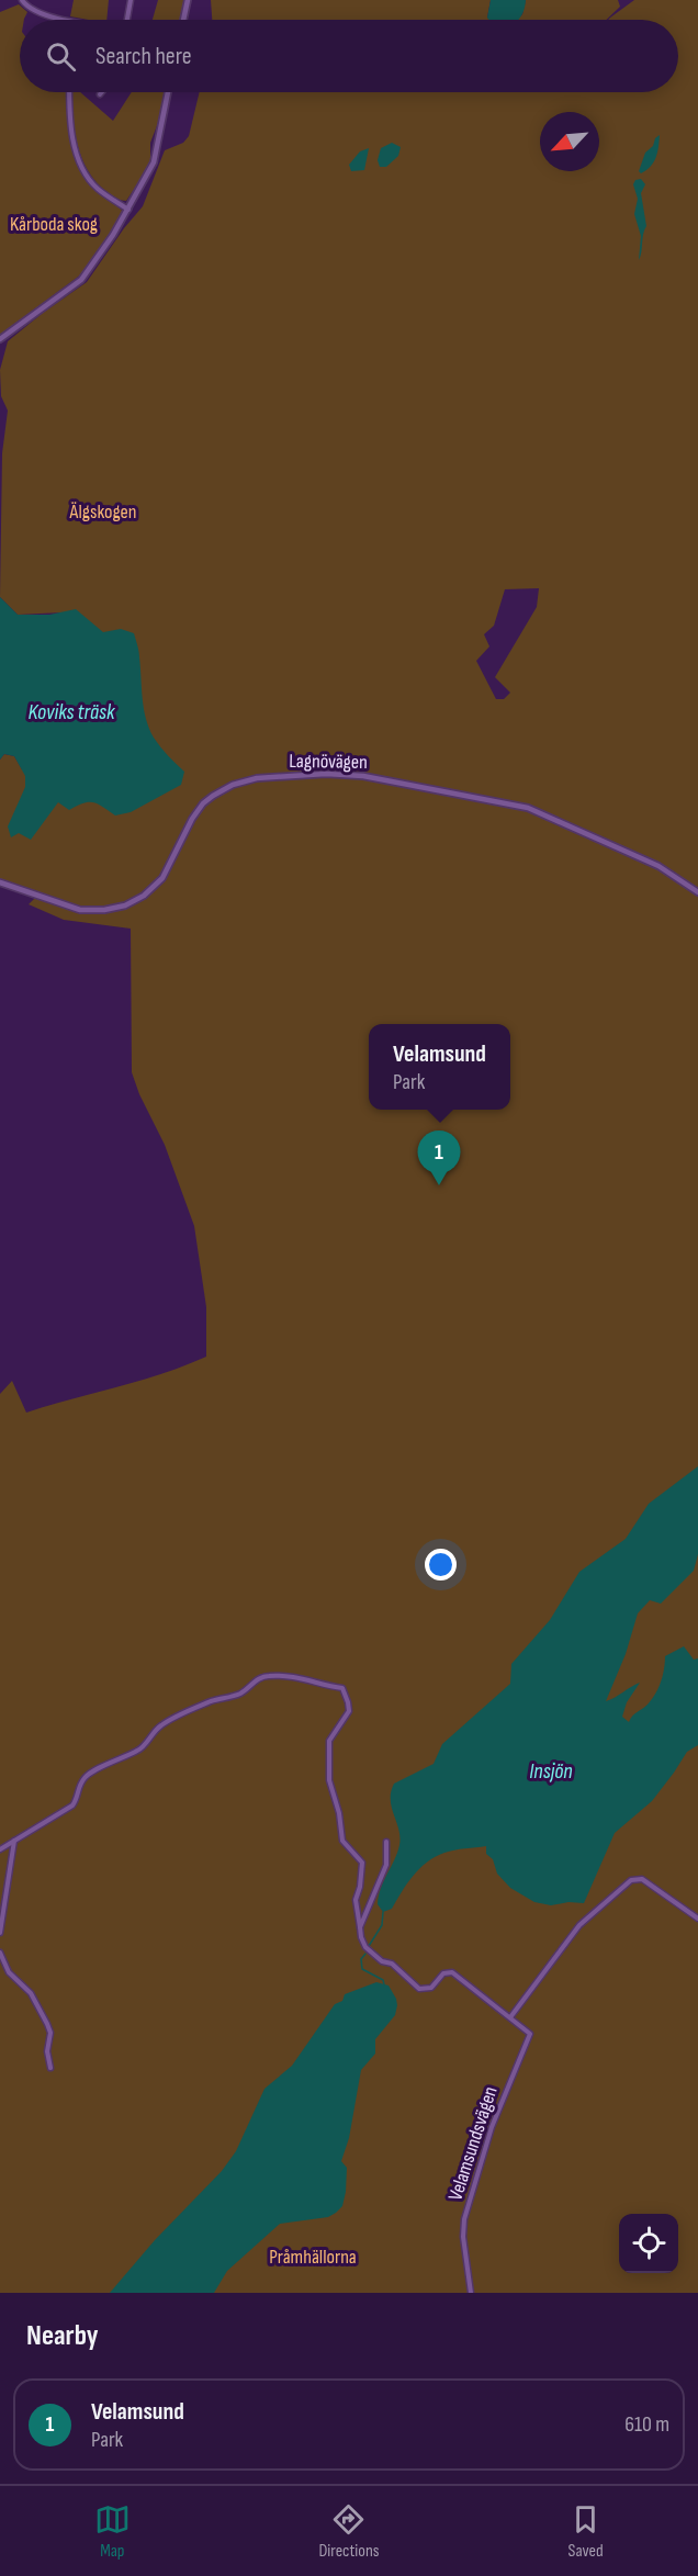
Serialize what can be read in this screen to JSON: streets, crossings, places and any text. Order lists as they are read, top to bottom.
{
  "streets": {
    "street": ["Lagnövägen", "Velamsundsvägen"]
  },
  "water": ["Koviks träsk", "Insjön"],
  "parks": ["Kårboda skog", "Älgskogen", "Pråmhällorna"],
  "north": "bottom left",
  "page": {
    "search": "Search here",
    "popup": ["Velamsund", "Park"],
    "pins": "1",
    "heading": "Nearby",
    "list": [
      {
        "mark": "1",
        "name": "Velamsund",
        "note": "Park",
        "value": "610 m"
      }
    ],
    "nav": ["Map", "Directions", "Saved"]
  }
}
